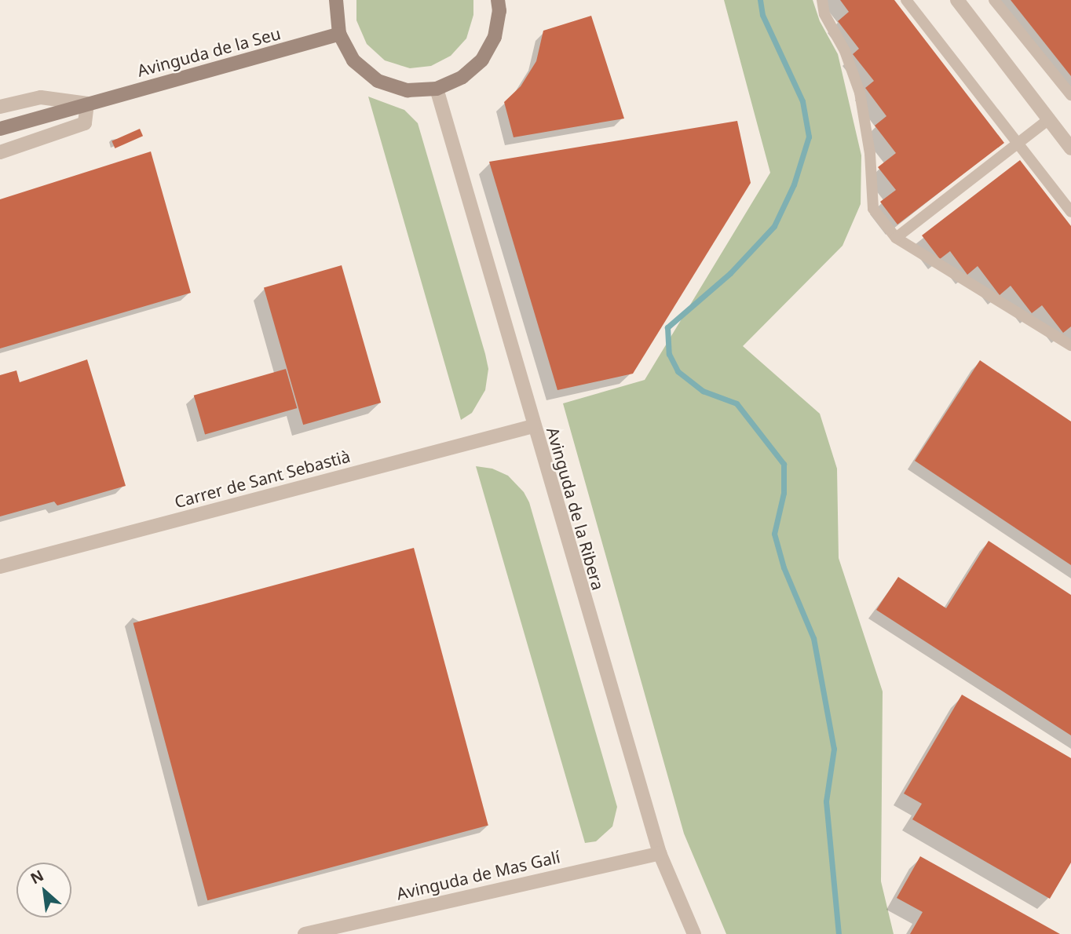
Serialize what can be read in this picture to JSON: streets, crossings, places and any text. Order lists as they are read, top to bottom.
{
  "streets": {
    "street": [
      "Avinguda de la Seu",
      "Carrer de Sant Sebastià",
      "Avinguda de la Ribera",
      "Avinguda de Mas Galí"
    ]
  },
  "crossings": [
    ["Carrer de Sant Sebastià", "Avinguda de la Ribera"],
    ["Avinguda de la Ribera", "Avinguda de Mas Galí"]
  ],
  "north": "top left"
}
